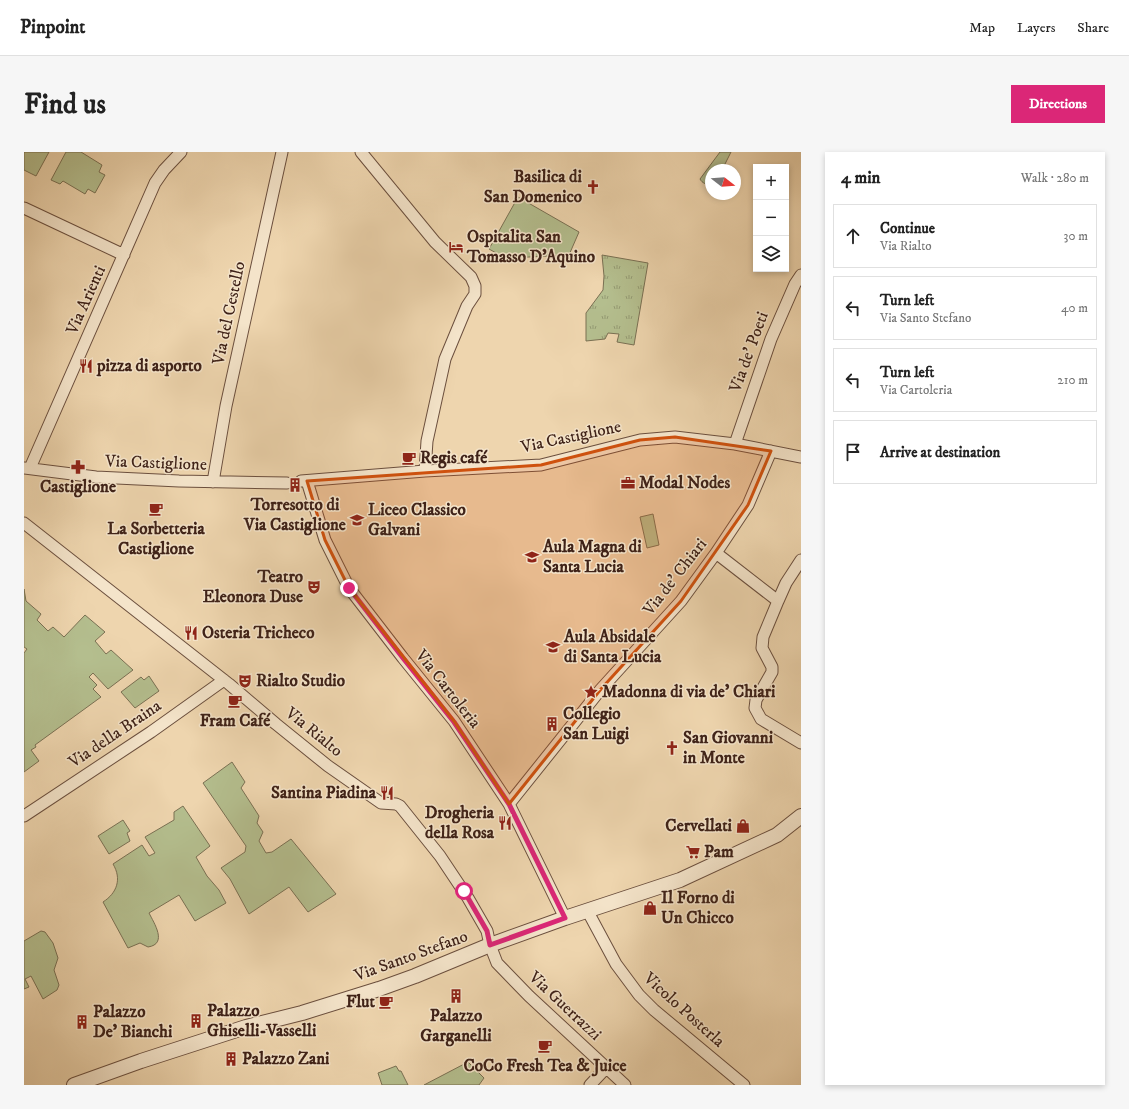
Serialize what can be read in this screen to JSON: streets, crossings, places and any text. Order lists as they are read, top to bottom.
{
  "streets": {
    "street": [
      "Via Arienti",
      "Via del Cestello",
      "Via de' Poeti",
      "Via Castiglione",
      "Via de' Chiari",
      "Via Cartoleria",
      "Via Rialto",
      "Via della Braina",
      "Via Santo Stefano",
      "Via Guerrazzi",
      "Vicolo Posterla"
    ]
  },
  "crossings": [
    ["Via Arienti", "Via Castiglione"],
    ["Via del Cestello", "Via Castiglione"],
    ["Via de' Poeti", "Via Castiglione"],
    ["Via Castiglione", "Via de' Chiari"],
    ["Via Castiglione", "Via Cartoleria"],
    ["Via de' Chiari", "Via Cartoleria"],
    ["Via Cartoleria", "Via Santo Stefano"],
    ["Via Rialto", "Via della Braina"],
    ["Via Rialto", "Via Santo Stefano"],
    ["Via Rialto", "Via Guerrazzi"],
    ["Via Santo Stefano", "Via Guerrazzi"],
    ["Via Santo Stefano", "Vicolo Posterla"]
  ],
  "places": {
    "church": ["Basilica di San Domenico", "San Giovanni in Monte"],
    "hotel": ["Ospitalita San Tomasso D'Aquino"],
    "restaurant": [
      "pizza di asporto",
      "Osteria Tricheco",
      "Santina Piadina",
      "Drogheria della Rosa"
    ],
    "cafe": [
      "Regis café",
      "La Sorbetteria Castiglione",
      "Fram Café",
      "Flut",
      "CoCo Fresh Tea & Juice"
    ],
    "pharmacy": ["Castiglione"],
    "office": ["Modal Nodes"],
    "building": [
      "Torresotto di Via Castiglione",
      "Collegio San Luigi",
      "Palazzo Garganelli",
      "Palazzo Ghiselli-Vasselli",
      "Palazzo De' Bianchi",
      "Palazzo Zani"
    ],
    "school or university": ["Liceo Classico Galvani", "Aula Magna di Santa Lucia", "Aula Absidale di Santa Lucia"],
    "theatre": ["Teatro Eleonora Duse", "Rialto Studio"],
    "place": ["Madonna di via de' Chiari"],
    "shop": ["Cervellati", "Il Forno di Un Chicco"],
    "supermarket": ["Pam"]
  },
  "north": "right",
  "page": {
    "header": "Pinpoint",
    "nav": ["Map", "Layers", "Share"],
    "buttons": "Directions",
    "title": "Find us",
    "heading": ["4 min", "Walk · 280 m"],
    "map_buttons": ["+", "−"],
    "list": [
      ["Continue", "Via Rialto", "30 m"],
      ["Turn left", "Via Santo Stefano", "40 m"],
      ["Turn left", "Via Cartoleria", "210 m"],
      "Arrive at destination"
    ]
  }
}
